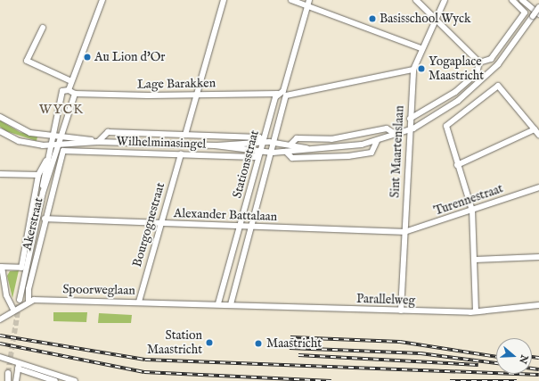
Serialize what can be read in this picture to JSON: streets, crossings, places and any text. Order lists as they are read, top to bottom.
{
  "streets": {
    "street": [
      "Lage Barakken",
      "Wilhelminasingel",
      "Sint Maartenslaan",
      "Stationsstraat",
      "Turennestraat",
      "Alexander Battalaan",
      "Akerstraat",
      "Bourgognestraat",
      "Spoorweglaan",
      "Parallelweg"
    ]
  },
  "crossings": [
    ["Lage Barakken", "Sint Maartenslaan"],
    ["Lage Barakken", "Stationsstraat"],
    ["Lage Barakken", "Akerstraat"],
    ["Wilhelminasingel", "Sint Maartenslaan"],
    ["Wilhelminasingel", "Stationsstraat"],
    ["Wilhelminasingel", "Akerstraat"],
    ["Wilhelminasingel", "Bourgognestraat"],
    ["Sint Maartenslaan", "Turennestraat"],
    ["Sint Maartenslaan", "Alexander Battalaan"],
    ["Sint Maartenslaan", "Parallelweg"],
    ["Stationsstraat", "Alexander Battalaan"],
    ["Stationsstraat", "Spoorweglaan"],
    ["Stationsstraat", "Parallelweg"],
    ["Turennestraat", "Alexander Battalaan"],
    ["Alexander Battalaan", "Akerstraat"],
    ["Alexander Battalaan", "Bourgognestraat"],
    ["Akerstraat", "Spoorweglaan"],
    ["Bourgognestraat", "Spoorweglaan"],
    ["Spoorweglaan", "Parallelweg"]
  ],
  "districts": ["WYCK"],
  "places": [
    "Basisschool Wyck",
    "Au Lion d'Or",
    "Yogaplace Maastricht",
    "Station Maastricht",
    "Maastricht"
  ],
  "north": "right"
}
